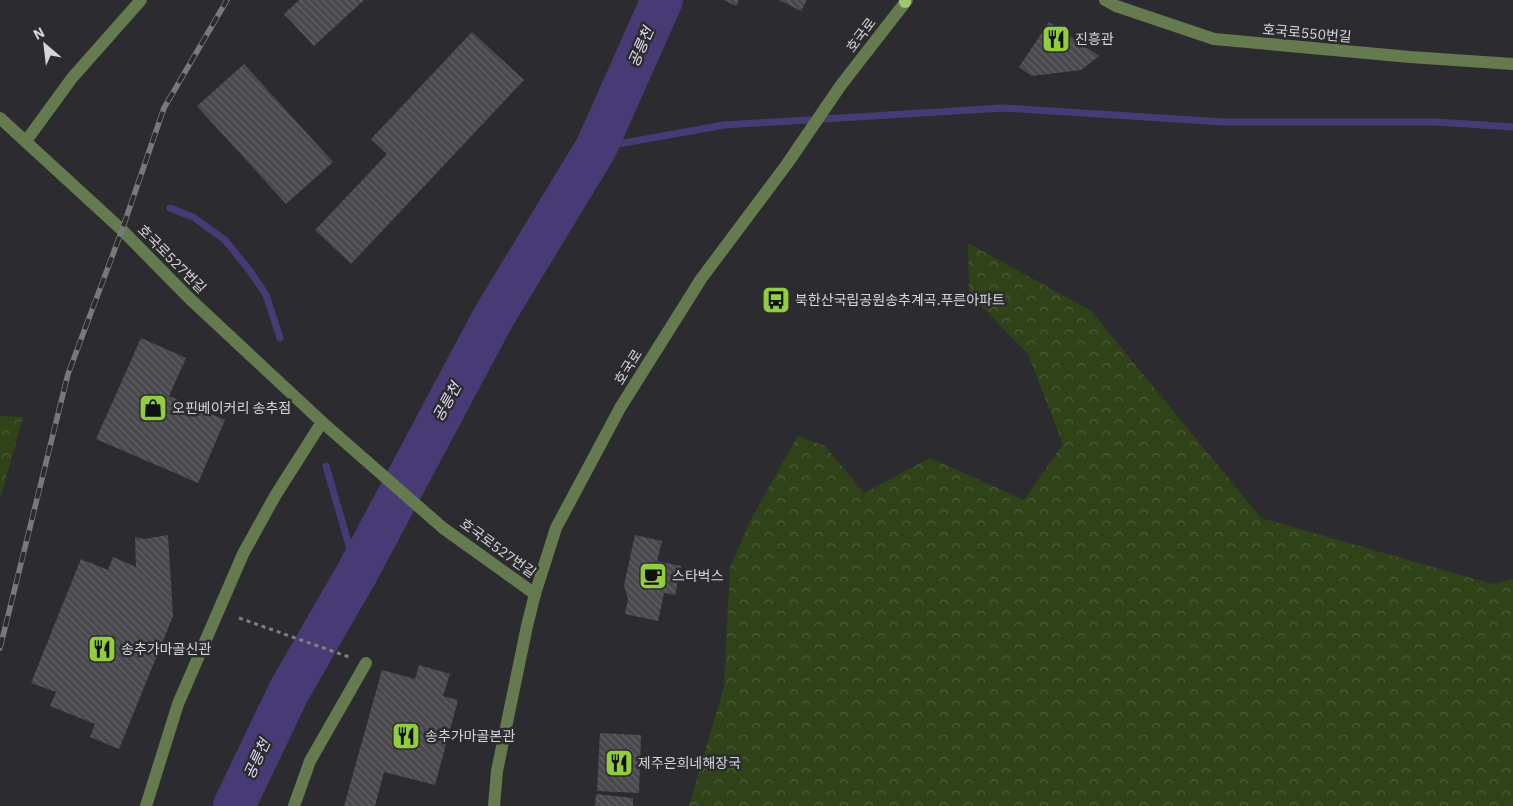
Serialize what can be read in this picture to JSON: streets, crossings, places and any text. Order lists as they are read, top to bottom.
{
  "streets": {
    "street": ["호국로550번길", "호국로", "호국로527번길"]
  },
  "crossings": [
    ["호국로", "호국로527번길"]
  ],
  "water": ["공릉천"],
  "places": {
    "restaurant": [
      "진흥관",
      "송추가마골신관",
      "송추가마골본관",
      "제주은희네해장국"
    ],
    "bus stop": ["북한산국립공원송추계곡.푸른아파트"],
    "shop": ["오핀베이커리 송추점"],
    "cafe": ["스타벅스"]
  },
  "north": "top left"
}
